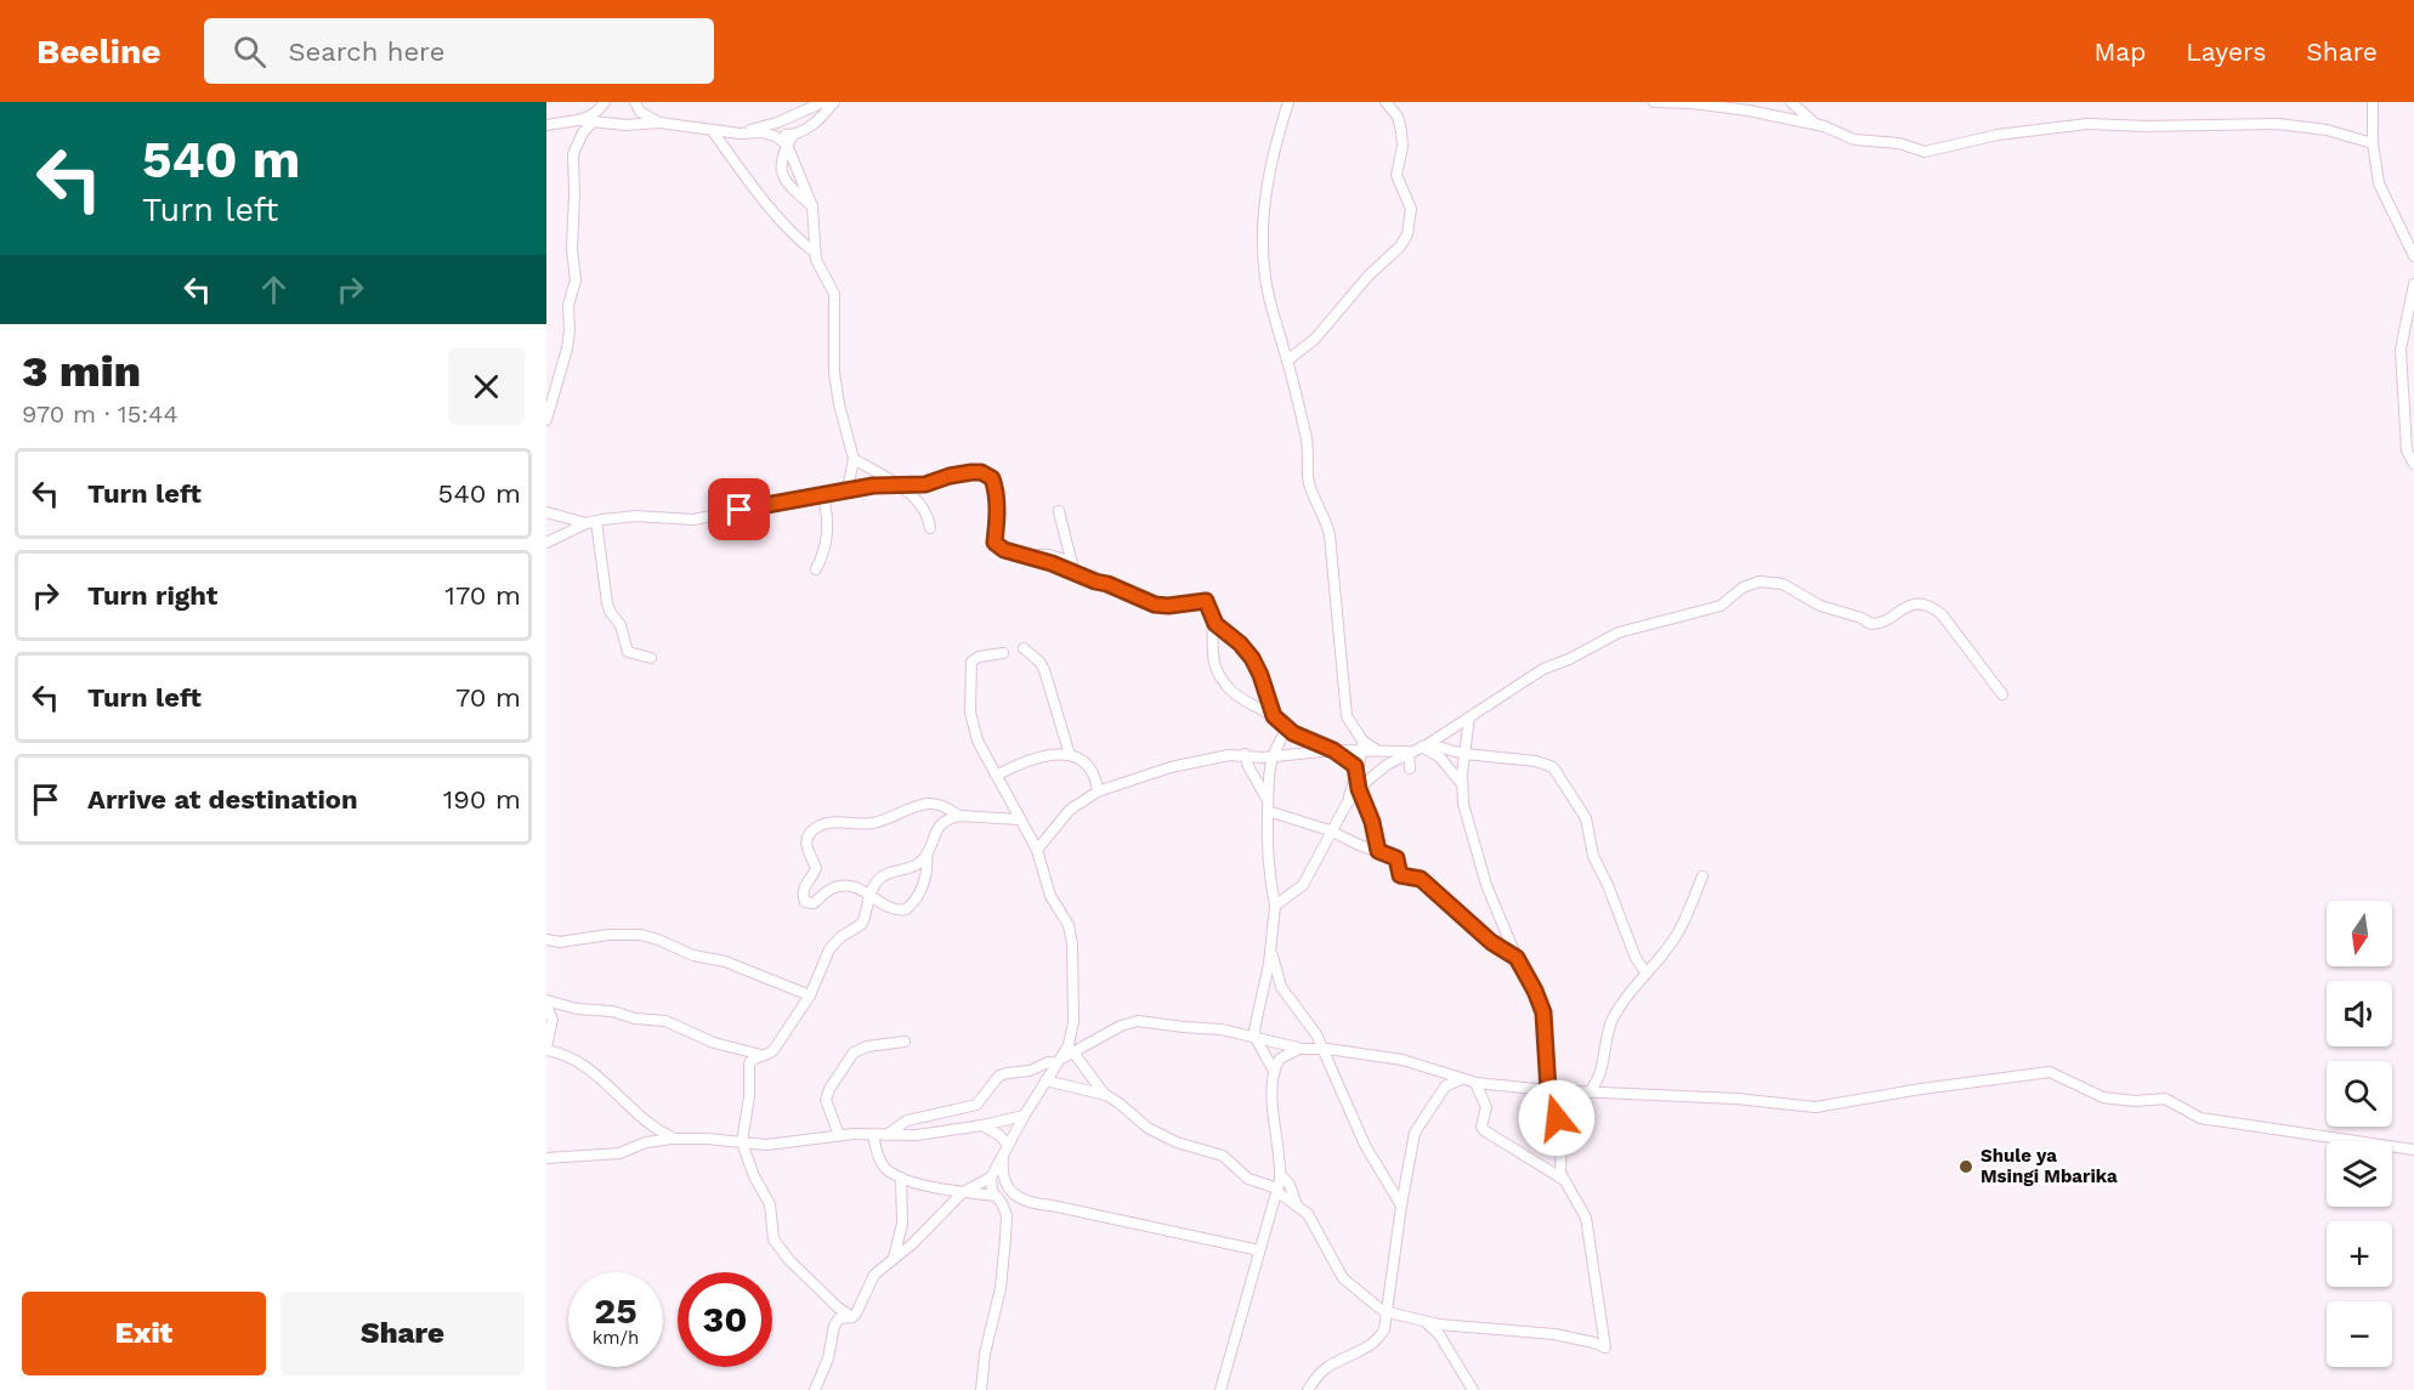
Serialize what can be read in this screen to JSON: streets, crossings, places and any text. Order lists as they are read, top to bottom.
{
  "places": ["Shule ya Msingi Mbarika"],
  "north": "bottom",
  "page": {
    "header": "Beeline",
    "search": "Search here",
    "nav": ["Map", "Layers", "Share"],
    "turn": ["540 m", "Turn left"],
    "heading": ["3 min", "970 m · 15:44"],
    "list": [
      {
        "name": "Turn left",
        "value": "540 m"
      },
      {
        "name": "Turn right",
        "value": "170 m"
      },
      {
        "name": "Turn left",
        "value": "70 m"
      },
      {
        "name": "Arrive at destination",
        "value": "190 m"
      }
    ],
    "map_buttons": ["+", "−"],
    "speed": "25 km/h",
    "limit": "30",
    "buttons": ["Exit", "Share"]
  }
}
